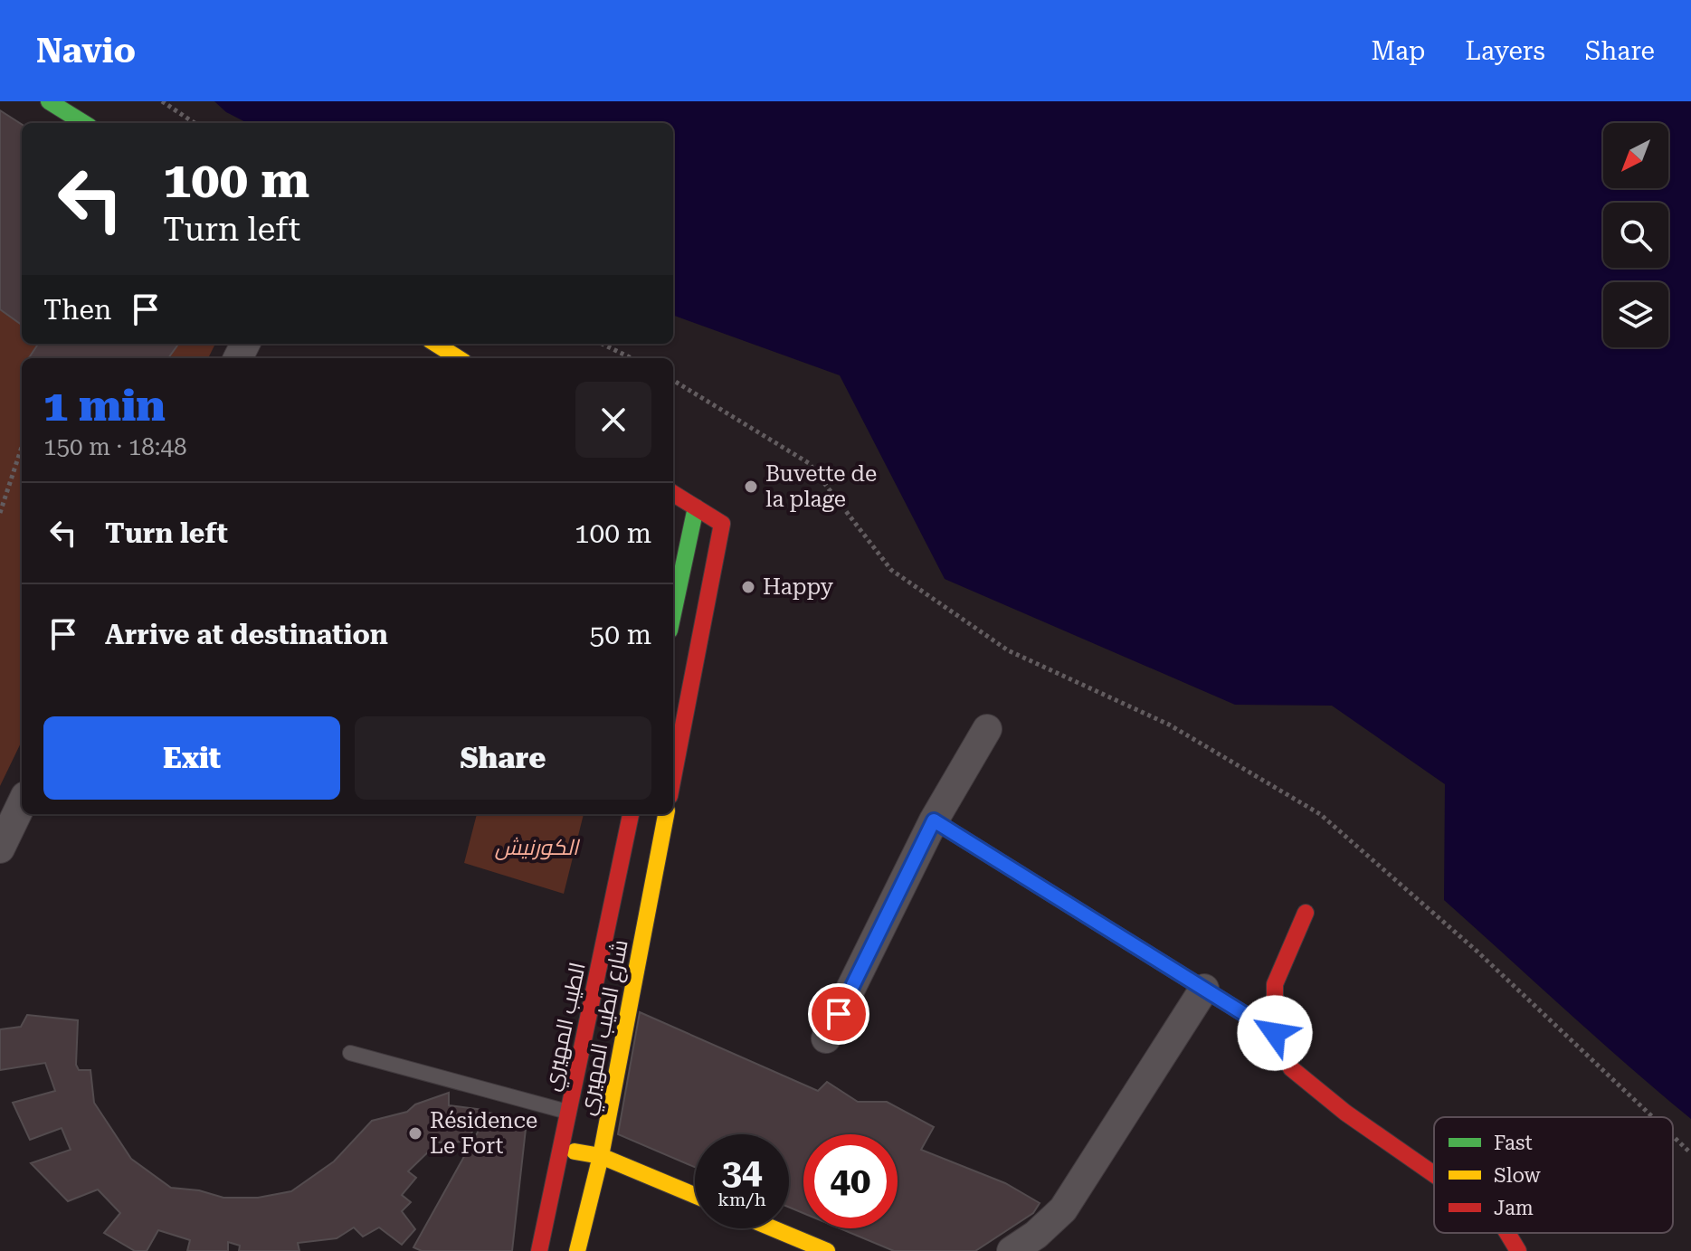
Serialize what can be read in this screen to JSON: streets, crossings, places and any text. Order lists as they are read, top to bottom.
{
  "streets": {
    "street": ["الطيب المهيري", "شارع الطيب المهيري"]
  },
  "parks": ["الكورنيش"],
  "places": ["Buvette de la plage", "Happy", "Résidence Le Fort"],
  "legend": ["Fast", "Slow", "Jam"],
  "north": "bottom left",
  "page": {
    "header": "Navio",
    "nav": ["Map", "Layers", "Share"],
    "turn": ["100 m", "Turn left"],
    "then": "Then",
    "heading": ["1 min", "150 m · 18:48"],
    "list": [
      {
        "name": "Turn left",
        "value": "100 m"
      },
      {
        "name": "Arrive at destination",
        "value": "50 m"
      }
    ],
    "buttons": ["Exit", "Share"],
    "speed": "34 km/h",
    "limit": "40"
  }
}
